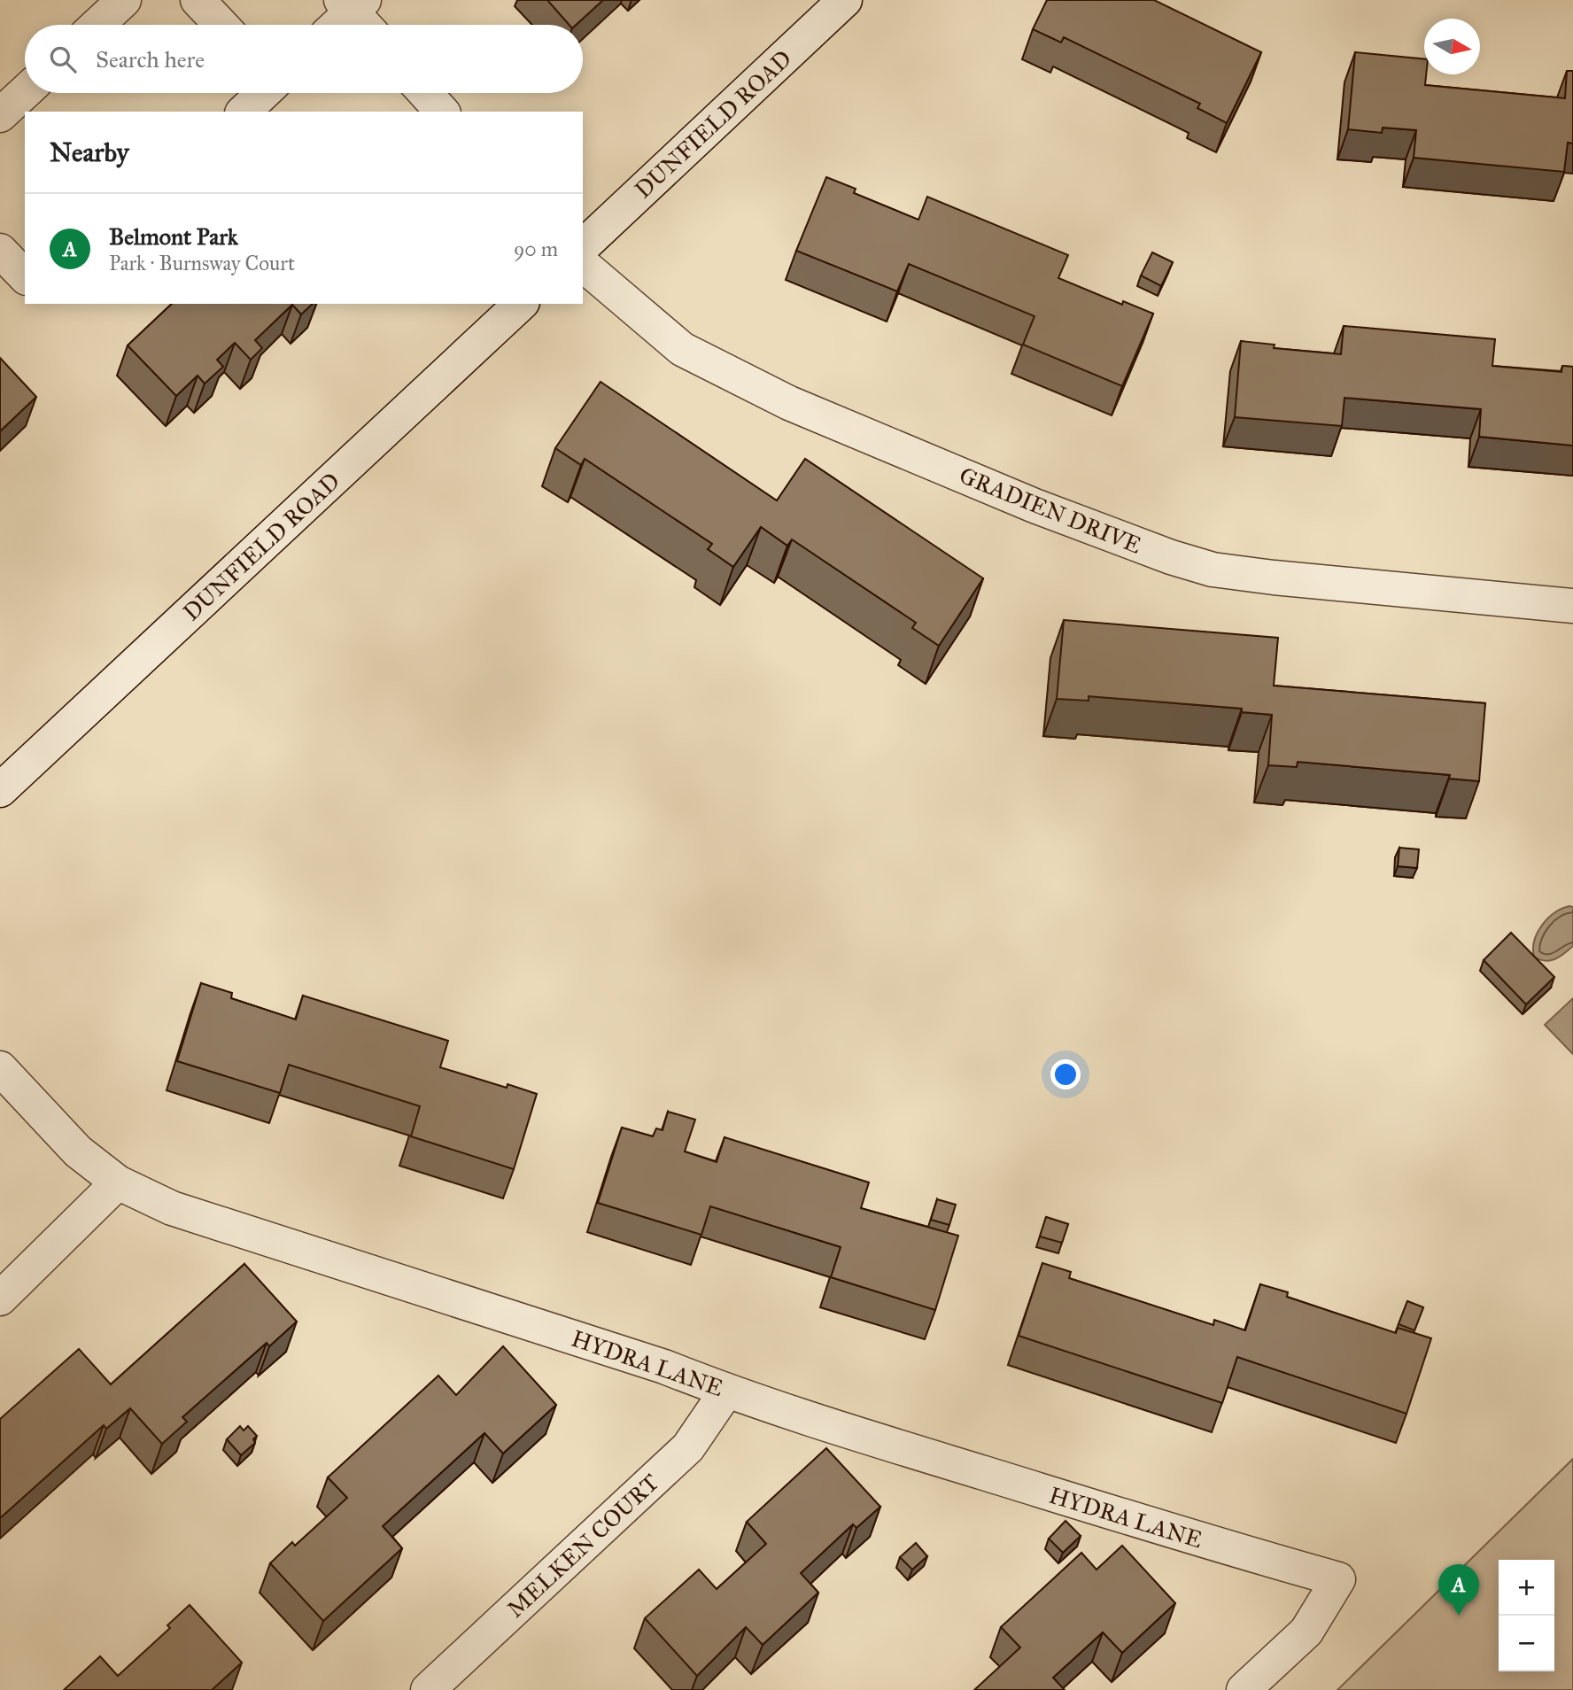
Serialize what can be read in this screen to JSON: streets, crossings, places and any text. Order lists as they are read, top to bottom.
{
  "streets": {
    "street": [
      "DUNFIELD ROAD",
      "GRADIEN DRIVE",
      "HYDRA LANE",
      "MELKEN COURT"
    ]
  },
  "crossings": [
    ["HYDRA LANE", "MELKEN COURT"]
  ],
  "north": "right",
  "page": {
    "search": "Search here",
    "heading": "Nearby",
    "list": [
      {
        "mark": "A",
        "name": "Belmont Park",
        "note": "Park · Burnsway Court",
        "value": "90 m"
      }
    ],
    "map_buttons": ["+", "−"],
    "pins": "A"
  }
}
